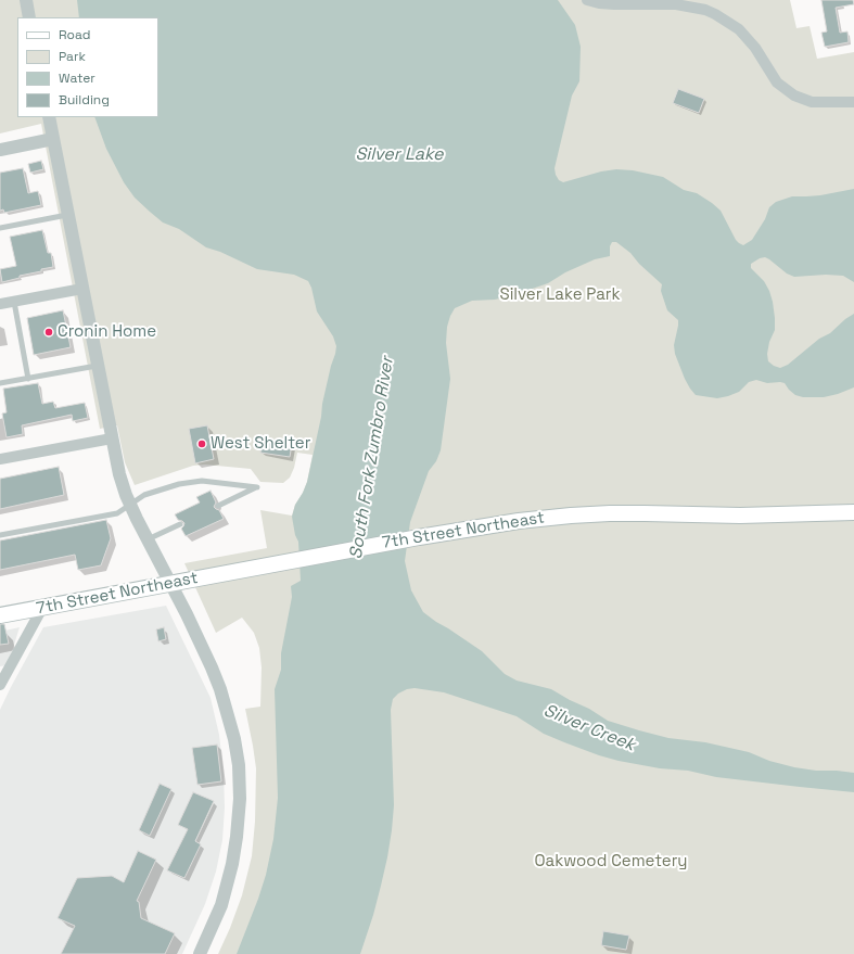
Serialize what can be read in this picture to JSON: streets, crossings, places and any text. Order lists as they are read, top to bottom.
{
  "streets": {
    "main road": ["7th Street Northeast"]
  },
  "water": ["Silver Lake", "South Fork Zumbro River", "Silver Creek"],
  "parks": ["Silver Lake Park", "Oakwood Cemetery"],
  "places": ["Cronin Home", "West Shelter"],
  "legend": [
    "Road",
    "Park",
    "Water",
    "Building"
  ]
}
